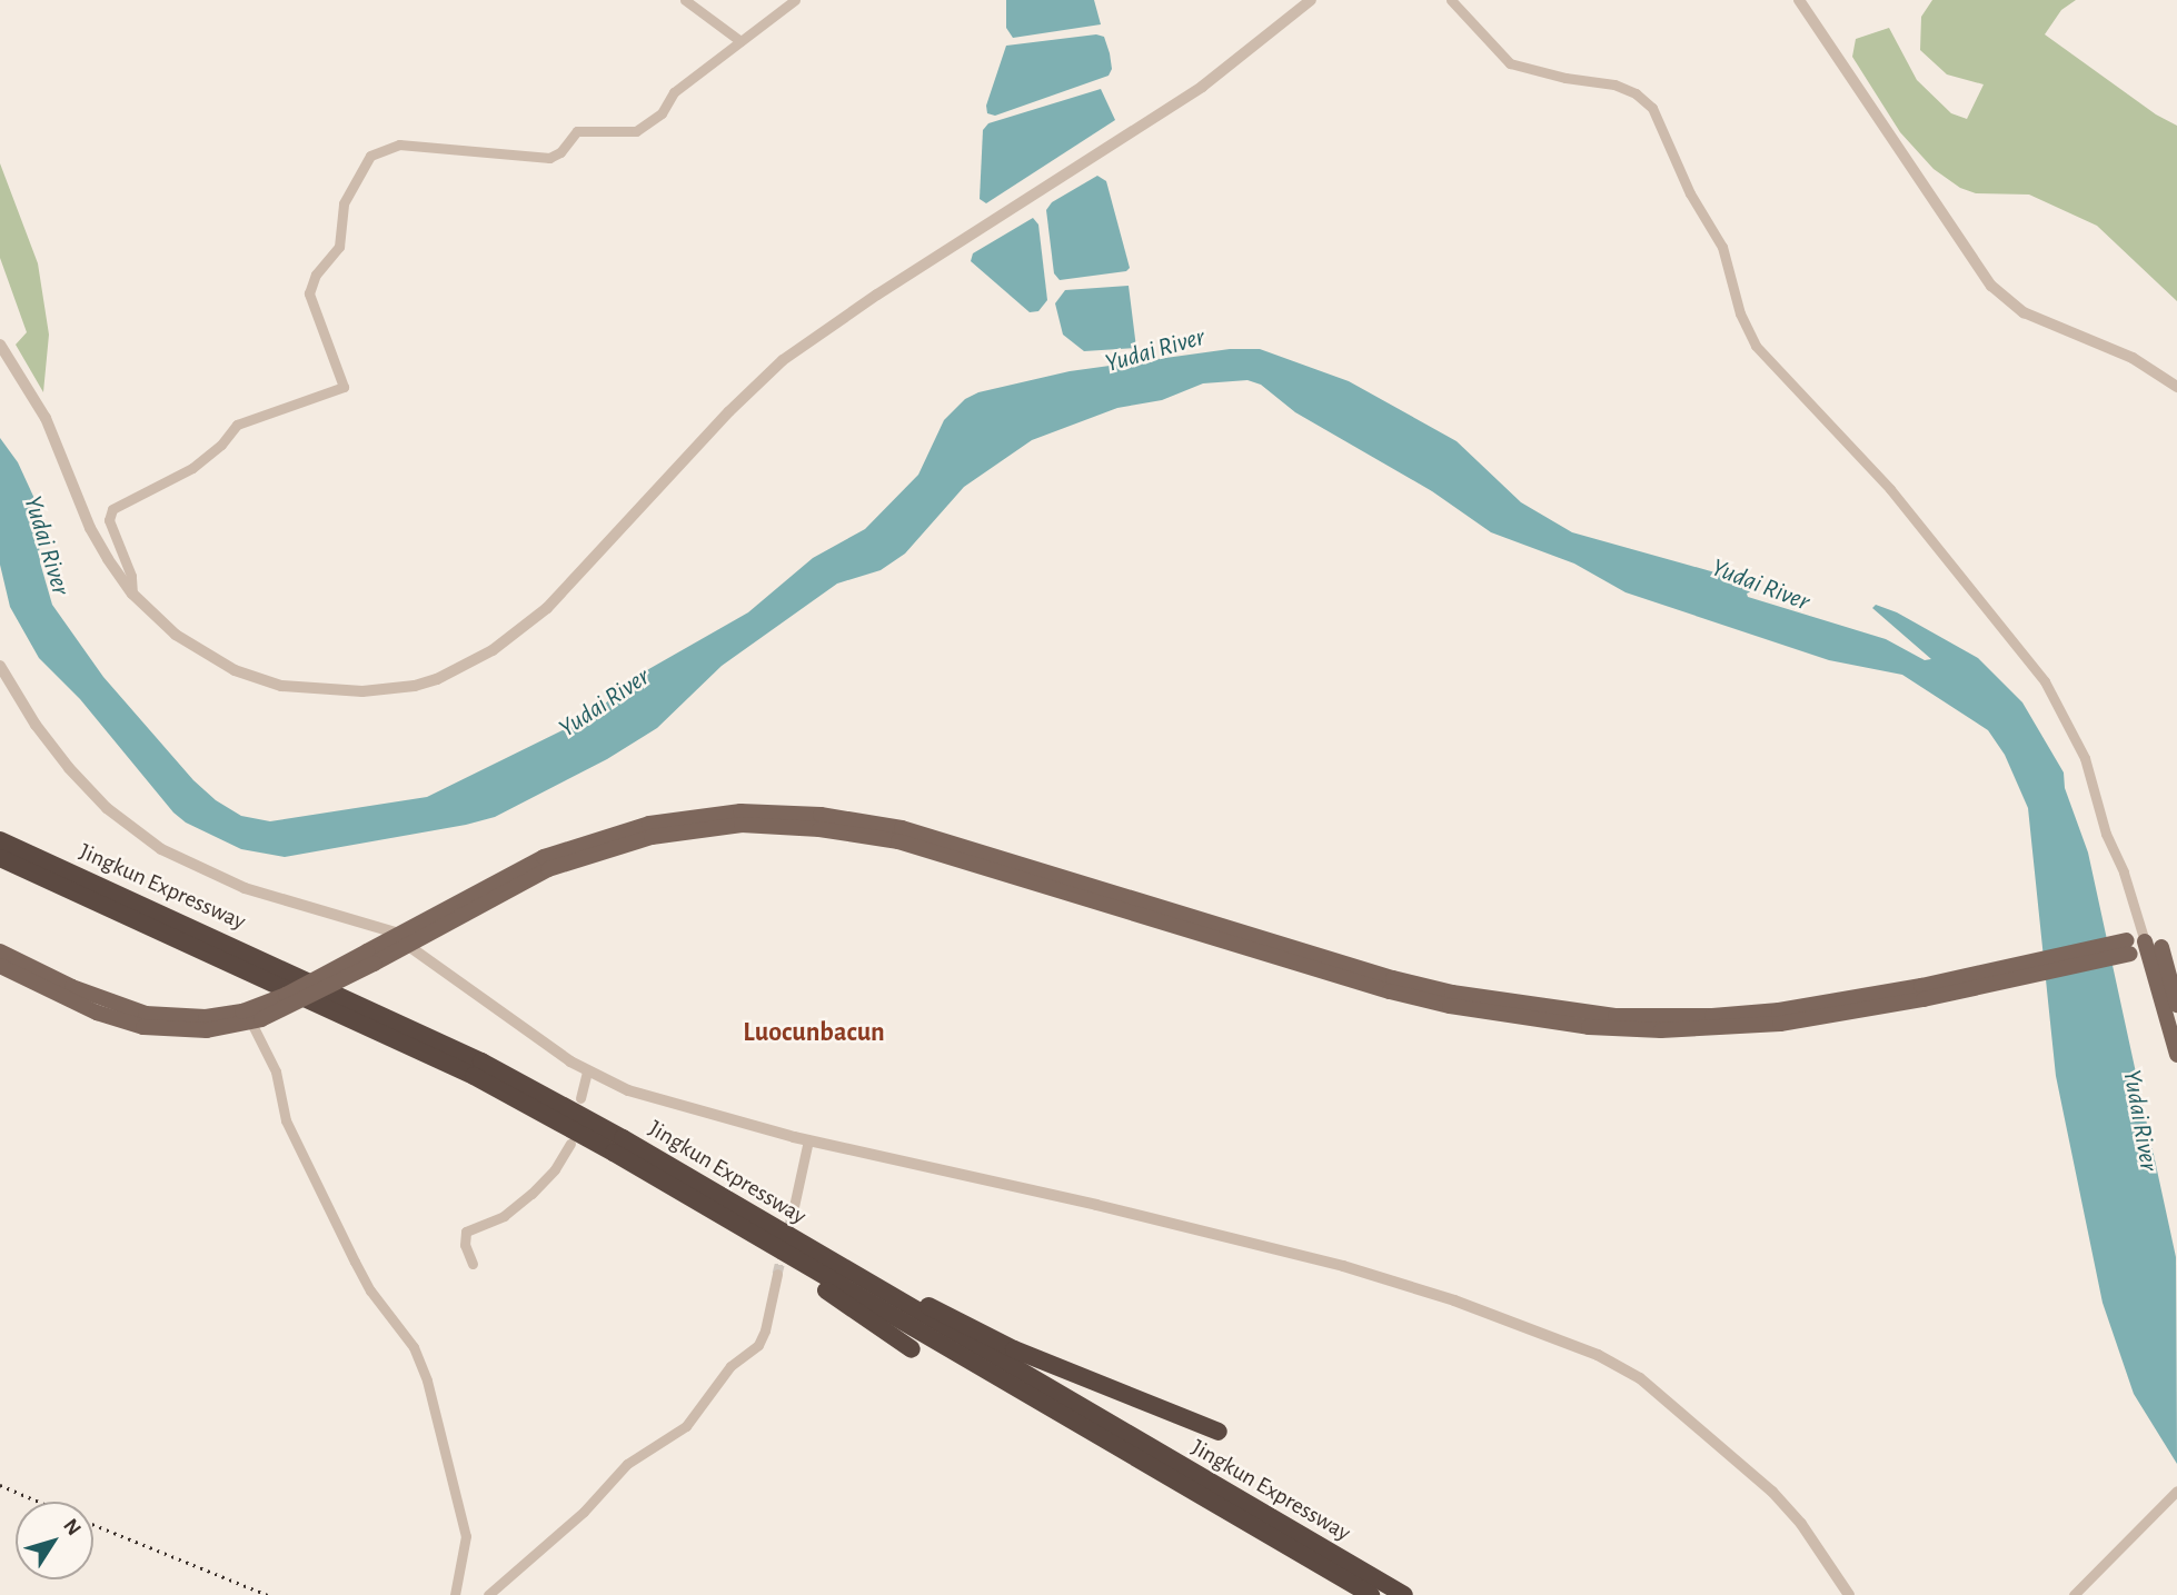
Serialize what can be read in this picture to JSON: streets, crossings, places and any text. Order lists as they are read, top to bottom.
{
  "streets": {
    "highway": ["Jingkun Expressway"]
  },
  "districts": ["Luocunbacun"],
  "water": ["Yudai River"],
  "north": "top right"
}
